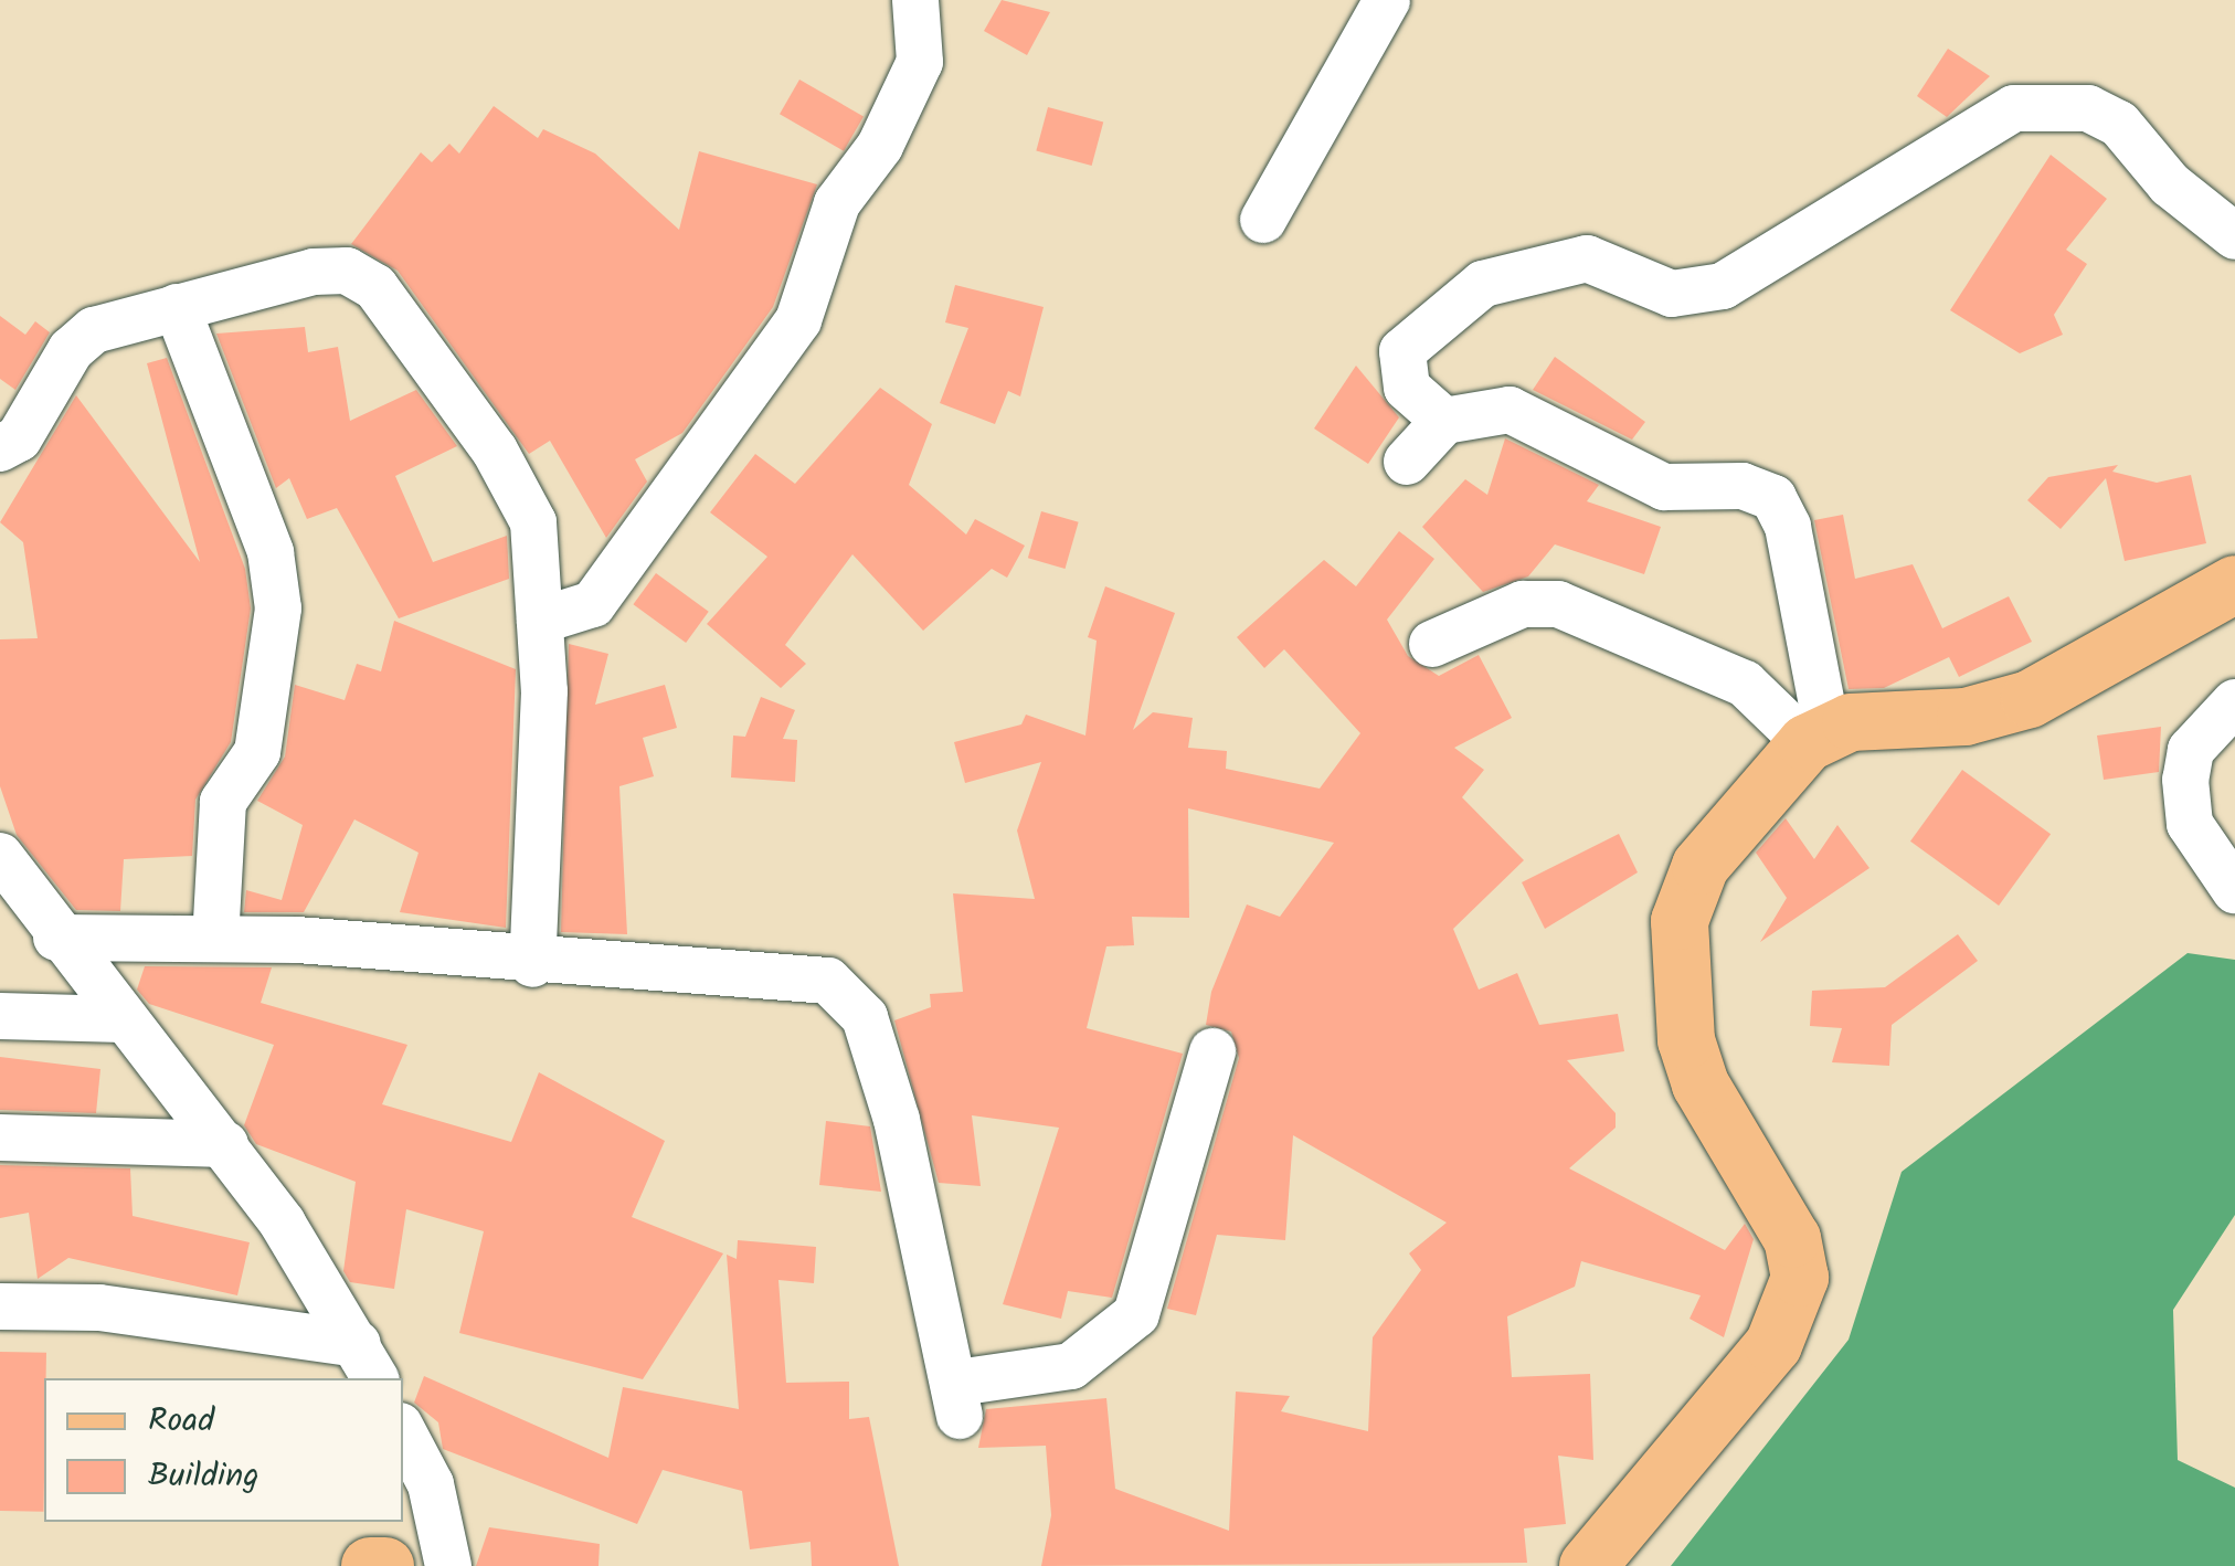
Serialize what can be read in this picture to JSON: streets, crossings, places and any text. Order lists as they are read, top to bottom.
{
  "legend": ["Road", "Building"]
}
